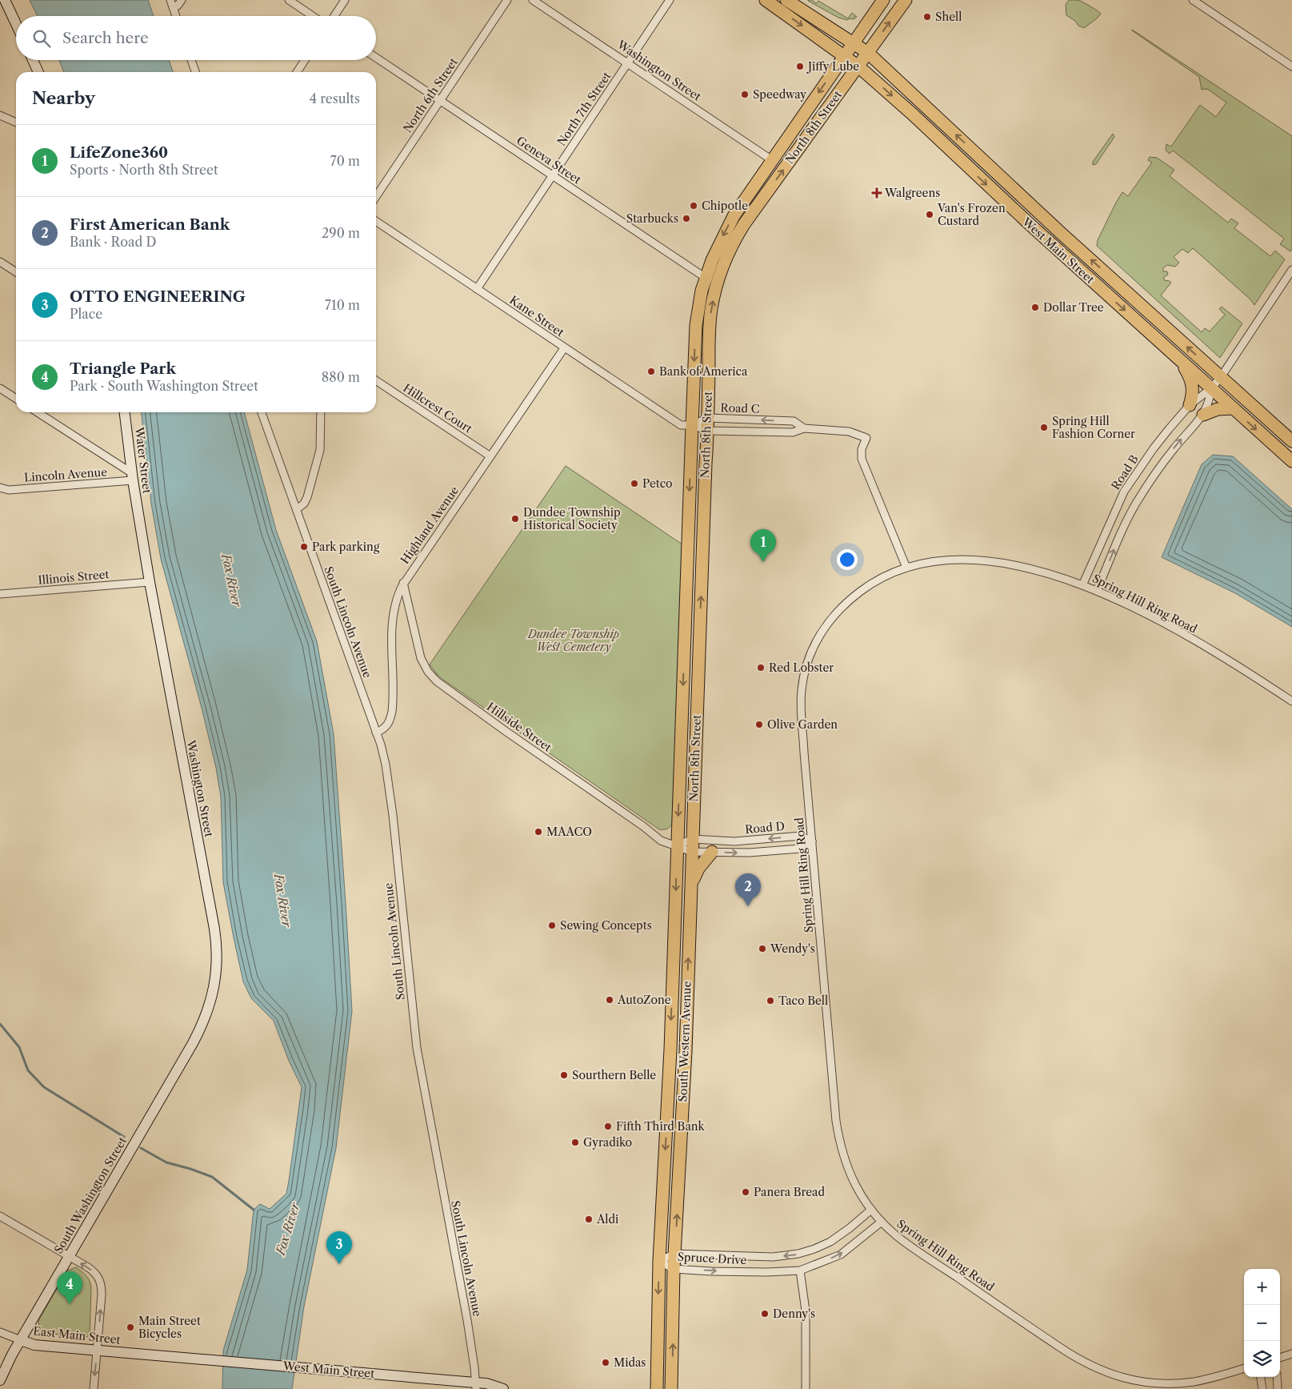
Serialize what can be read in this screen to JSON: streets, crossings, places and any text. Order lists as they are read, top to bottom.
{
  "streets": {
    "main road": ["North 8th Street", "West Main Street", "South Western Avenue"],
    "street": [
      "Washington Street",
      "North 6th Street",
      "North 7th Street",
      "Geneva Street",
      "Kane Street",
      "Hillcrest Court",
      "Road C",
      "Water Street",
      "Road B",
      "Lincoln Avenue",
      "Highland Avenue",
      "Illinois Street",
      "Spring Hill Ring Road",
      "South Lincoln Avenue",
      "Hillside Street",
      "Road D",
      "South Washington Street",
      "Spruce Drive",
      "East Main Street"
    ]
  },
  "crossings": [
    ["Washington Street", "North 7th Street"],
    ["Washington Street", "North 8th Street"],
    ["Washington Street", "Water Street"],
    ["Washington Street", "Illinois Street"],
    ["Washington Street", "South Washington Street"],
    ["North 6th Street", "Geneva Street"],
    ["North 7th Street", "Geneva Street"],
    ["North 7th Street", "Kane Street"],
    ["North 8th Street", "Geneva Street"],
    ["North 8th Street", "West Main Street"],
    ["North 8th Street", "Kane Street"],
    ["North 8th Street", "Road C"],
    ["North 8th Street", "Hillside Street"],
    ["North 8th Street", "Road D"],
    ["North 8th Street", "South Western Avenue"],
    ["West Main Street", "Road B"],
    ["West Main Street", "South Lincoln Avenue"],
    ["West Main Street", "East Main Street"],
    ["Kane Street", "Road C"],
    ["Kane Street", "Highland Avenue"],
    ["Hillcrest Court", "Highland Avenue"],
    ["Road C", "Spring Hill Ring Road"],
    ["Water Street", "Lincoln Avenue"],
    ["Road B", "Spring Hill Ring Road"],
    ["Highland Avenue", "South Lincoln Avenue"],
    ["Highland Avenue", "Hillside Street"],
    ["Spring Hill Ring Road", "Road D"],
    ["Spring Hill Ring Road", "Spruce Drive"],
    ["Hillside Street", "Road D"],
    ["Hillside Street", "South Western Avenue"],
    ["Road D", "South Western Avenue"],
    ["South Western Avenue", "Spruce Drive"],
    ["South Washington Street", "East Main Street"]
  ],
  "water": ["Fox River"],
  "parks": ["Dundee Township West Cemetery"],
  "places": {
    "other": [
      "Shell",
      "Jiffy Lube",
      "Speedway",
      "Chipotle",
      "Van's Frozen Custard",
      "Starbucks",
      "Dollar Tree",
      "Bank of America",
      "Spring Hill Fashion Corner",
      "Petco",
      "Dundee Township Historical Society",
      "Park parking",
      "Red Lobster",
      "Olive Garden",
      "MAACO",
      "Sewing Concepts",
      "Wendy's",
      "AutoZone",
      "Taco Bell",
      "Sourthern Belle",
      "Fifth Third Bank",
      "Gyradiko",
      "Panera Bread",
      "Aldi",
      "Denny's",
      "Main Street Bicycles",
      "Midas"
    ],
    "health": ["Walgreens"]
  },
  "page": {
    "search": "Search here",
    "heading": ["Nearby", "4 results"],
    "list": [
      {
        "mark": "1",
        "name": "LifeZone360",
        "note": "Sports · North 8th Street",
        "value": "70 m"
      },
      {
        "mark": "2",
        "name": "First American Bank",
        "note": "Bank · Road D",
        "value": "290 m"
      },
      {
        "mark": "3",
        "name": "OTTO ENGINEERING",
        "note": "Place",
        "value": "710 m"
      },
      {
        "mark": "4",
        "name": "Triangle Park",
        "note": "Park · South Washington Street",
        "value": "880 m"
      }
    ],
    "pins": [
      "1",
      "2",
      "3",
      "4"
    ],
    "map_buttons": ["+", "−"]
  }
}
